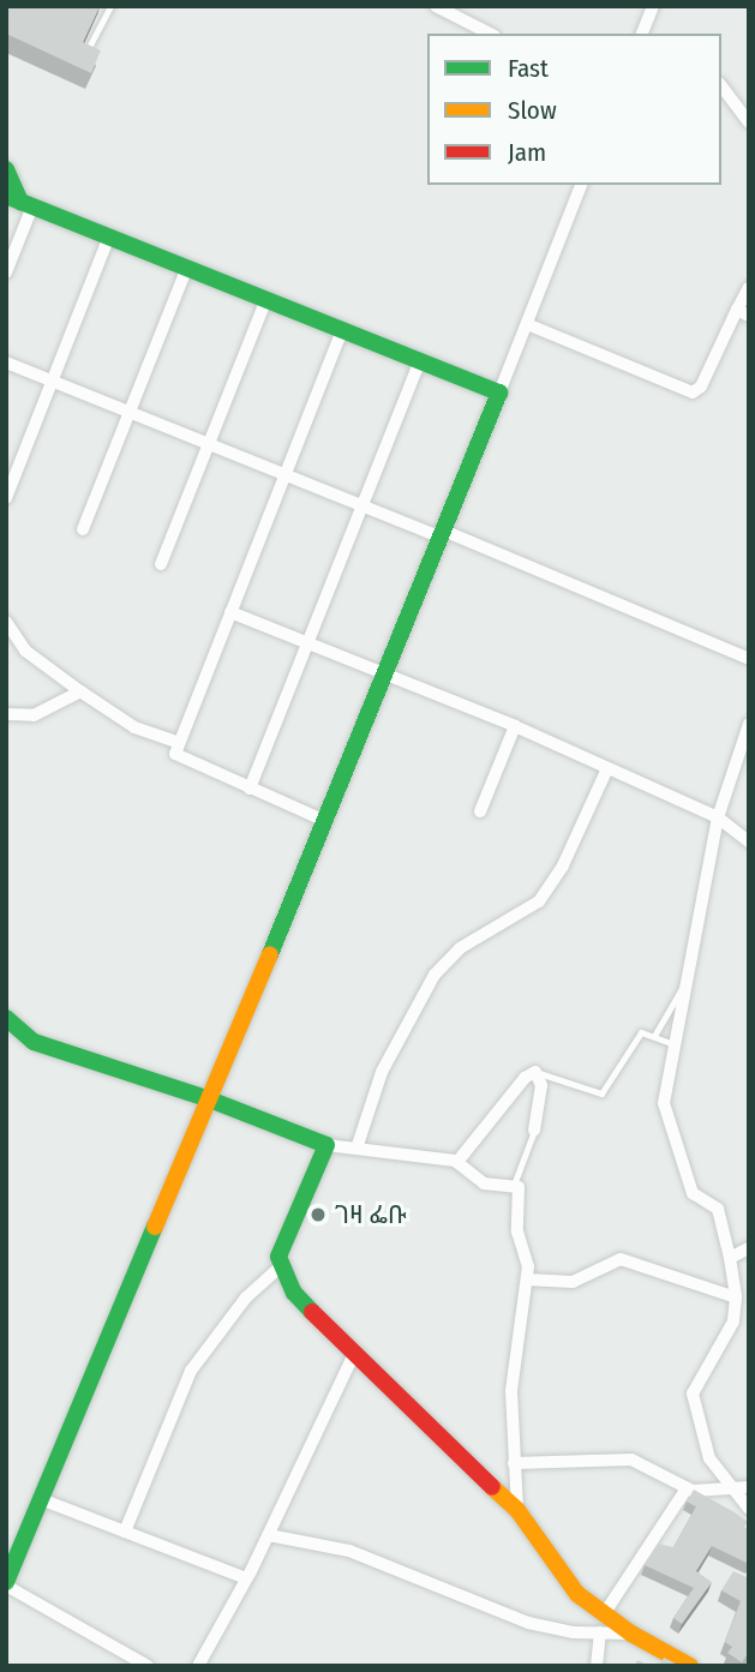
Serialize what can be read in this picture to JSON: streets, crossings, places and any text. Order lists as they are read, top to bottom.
{
  "places": ["ገዛ ፌቡ"],
  "legend": ["Fast", "Slow", "Jam"]
}
